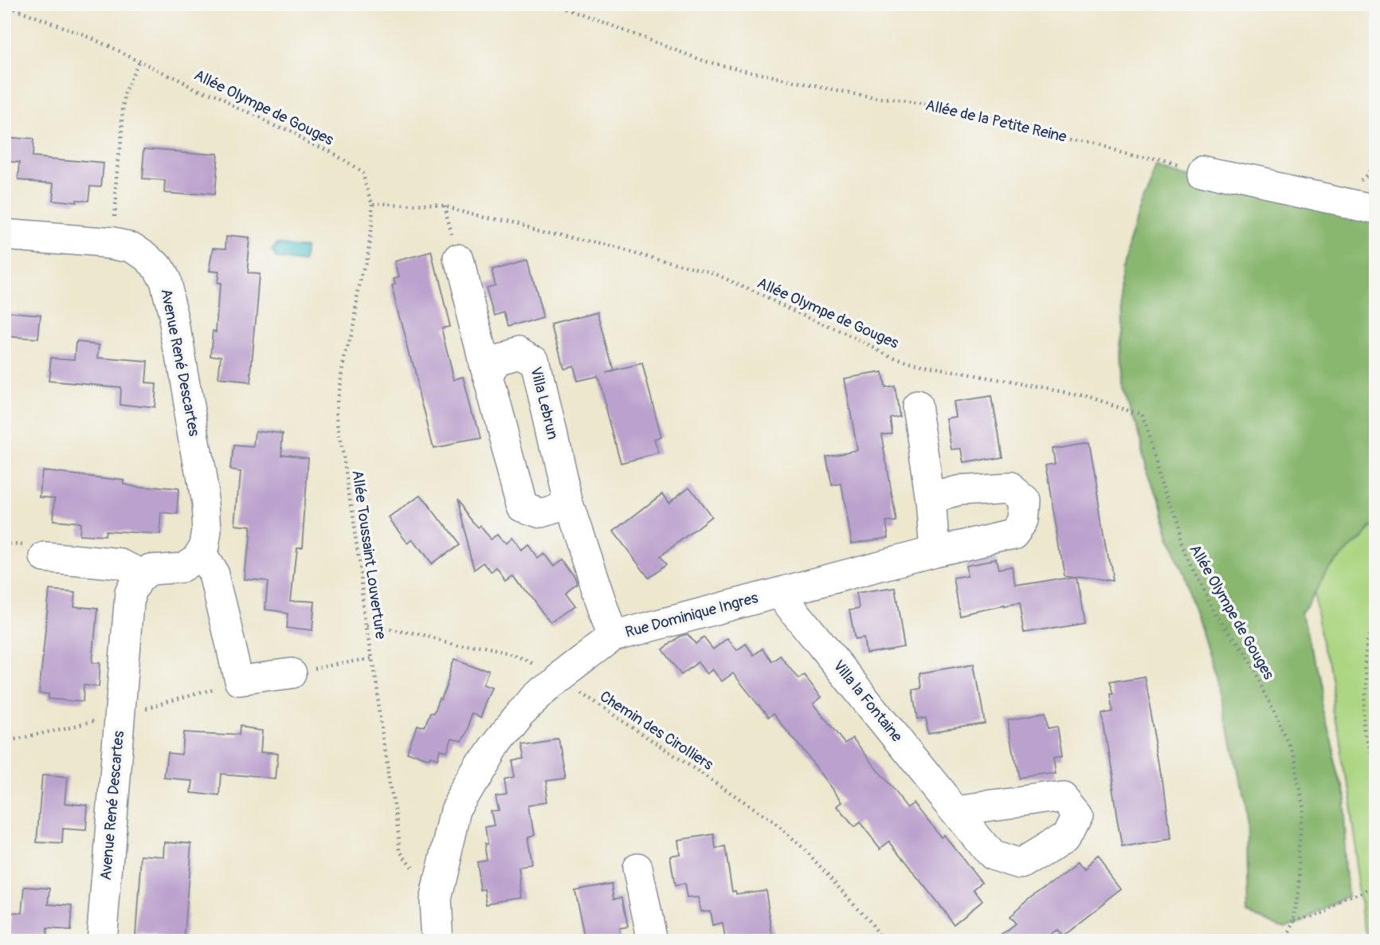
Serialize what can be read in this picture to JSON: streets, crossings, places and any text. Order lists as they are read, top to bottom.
{
  "streets": {
    "street": [
      "Avenue René Descartes",
      "Villa Lebrun",
      "Rue Dominique Ingres",
      "Villa la Fontaine"
    ],
    "path": [
      "Allée Olympe de Gouges",
      "Allée de la Petite Reine",
      "Allée Toussaint Louverture",
      "Chemin des Cirolliers"
    ]
  },
  "crossings": [
    ["Allée Olympe de Gouges", "Allée Toussaint Louverture"],
    ["Villa Lebrun", "Rue Dominique Ingres"],
    ["Allée Toussaint Louverture", "Rue Dominique Ingres"],
    ["Allée Toussaint Louverture", "Chemin des Cirolliers"],
    ["Rue Dominique Ingres", "Villa la Fontaine"],
    ["Rue Dominique Ingres", "Chemin des Cirolliers"]
  ]
}
